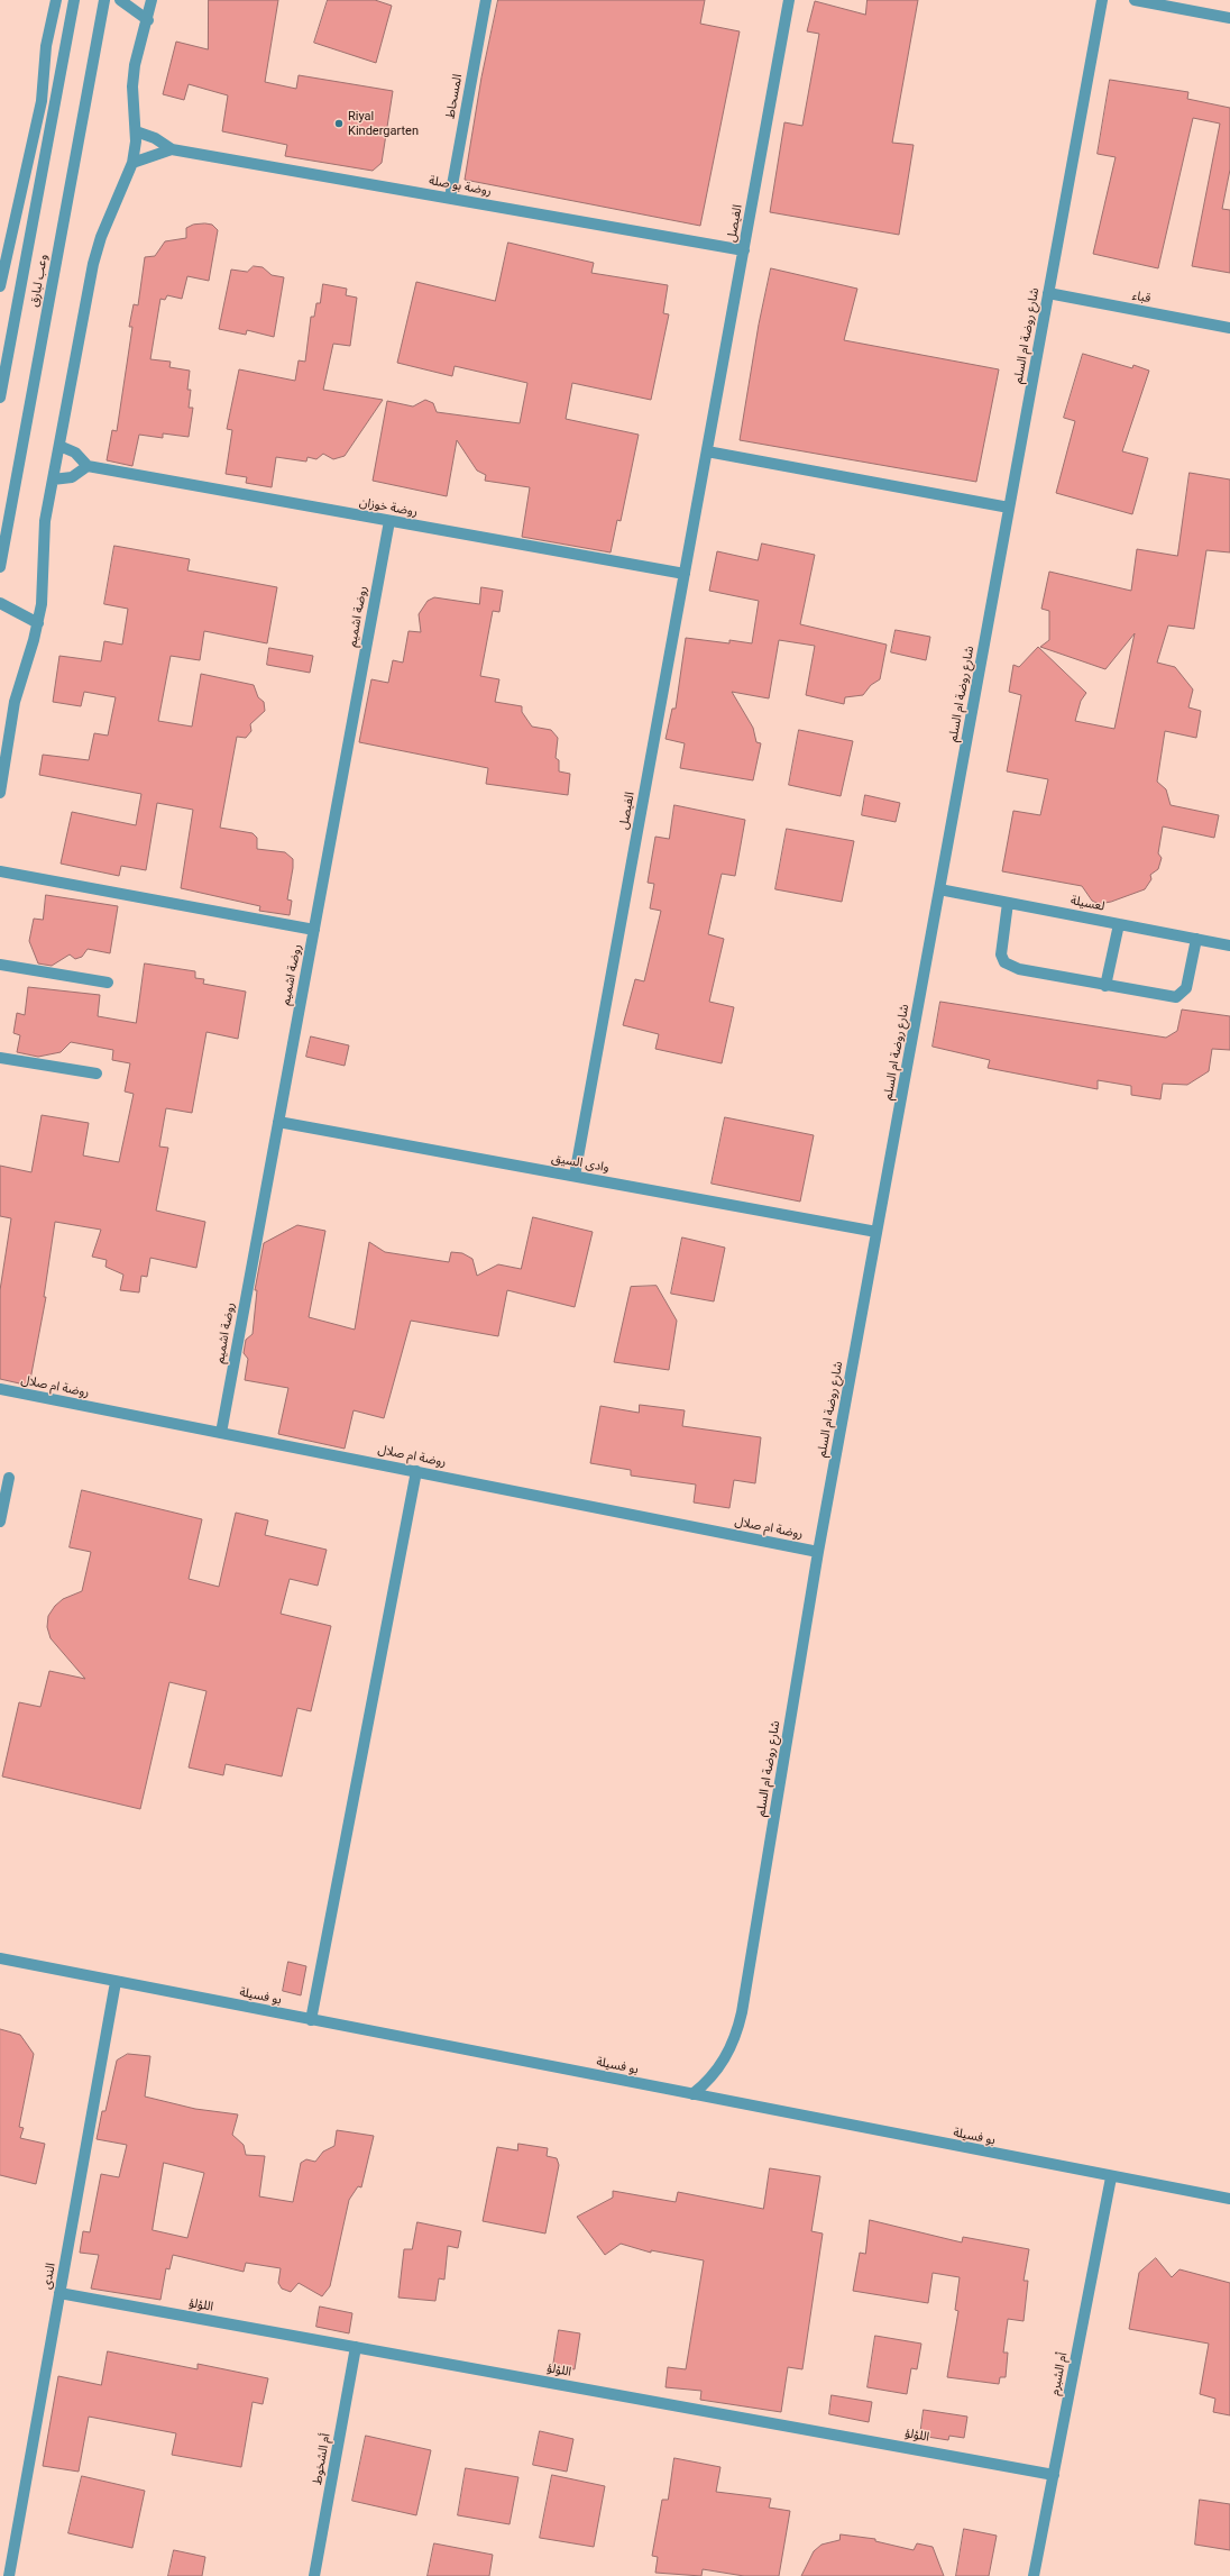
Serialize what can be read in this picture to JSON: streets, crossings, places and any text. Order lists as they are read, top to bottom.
{
  "streets": {
    "street": [
      "المسحاط",
      "روضة بو صلة",
      "الفيصل",
      "وعب لبارق",
      "قباء",
      "شارع روضة ام السلم",
      "روضة خوزان",
      "روضة اشميم",
      "لعسيلة",
      "وادى السيق",
      "روضة ام صلال",
      "بو فسيلة",
      "الندى",
      "اللؤلؤ",
      "أم الشبرم",
      "أم الشخوط"
    ]
  },
  "crossings": [
    ["المسحاط", "روضة بو صلة"],
    ["روضة بو صلة", "الفيصل"],
    ["الفيصل", "روضة خوزان"],
    ["الفيصل", "وادى السيق"],
    ["قباء", "شارع روضة ام السلم"],
    ["شارع روضة ام السلم", "لعسيلة"],
    ["شارع روضة ام السلم", "وادى السيق"],
    ["شارع روضة ام السلم", "روضة ام صلال"],
    ["شارع روضة ام السلم", "بو فسيلة"],
    ["روضة خوزان", "روضة اشميم"],
    ["روضة اشميم", "وادى السيق"],
    ["روضة اشميم", "روضة ام صلال"],
    ["بو فسيلة", "الندى"],
    ["بو فسيلة", "أم الشبرم"],
    ["الندى", "اللؤلؤ"],
    ["اللؤلؤ", "أم الشبرم"],
    ["اللؤلؤ", "أم الشخوط"]
  ],
  "places": ["Riyal Kindergarten"]
}
